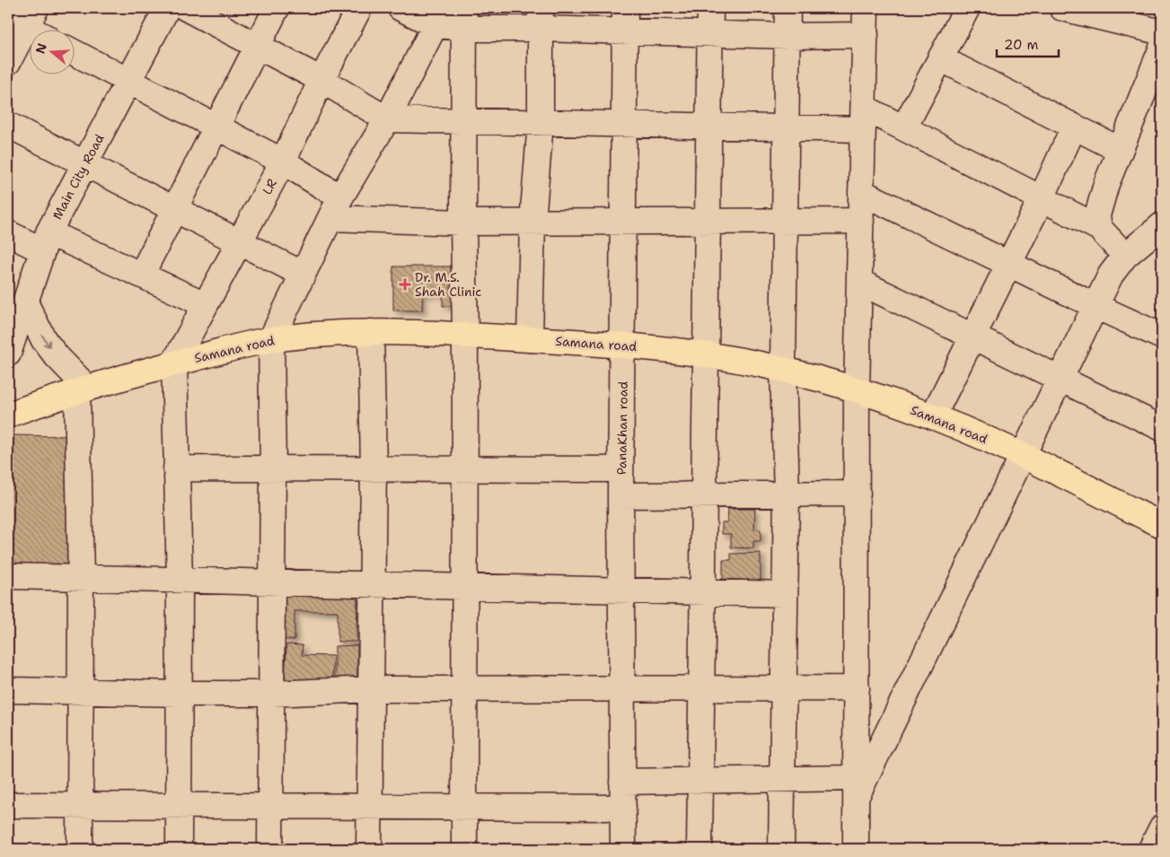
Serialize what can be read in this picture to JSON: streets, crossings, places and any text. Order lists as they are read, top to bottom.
{
  "streets": {
    "main road": ["Samana road"],
    "street": ["Main City Road", "LR", "PanaKhan road"]
  },
  "crossings": [
    ["LR", "Samana road"],
    ["Samana road", "PanaKhan road"]
  ],
  "places": {
    "health": ["Dr. M.S. Shah Clinic"]
  },
  "scale_bar": "20 m",
  "north": "left"
}
